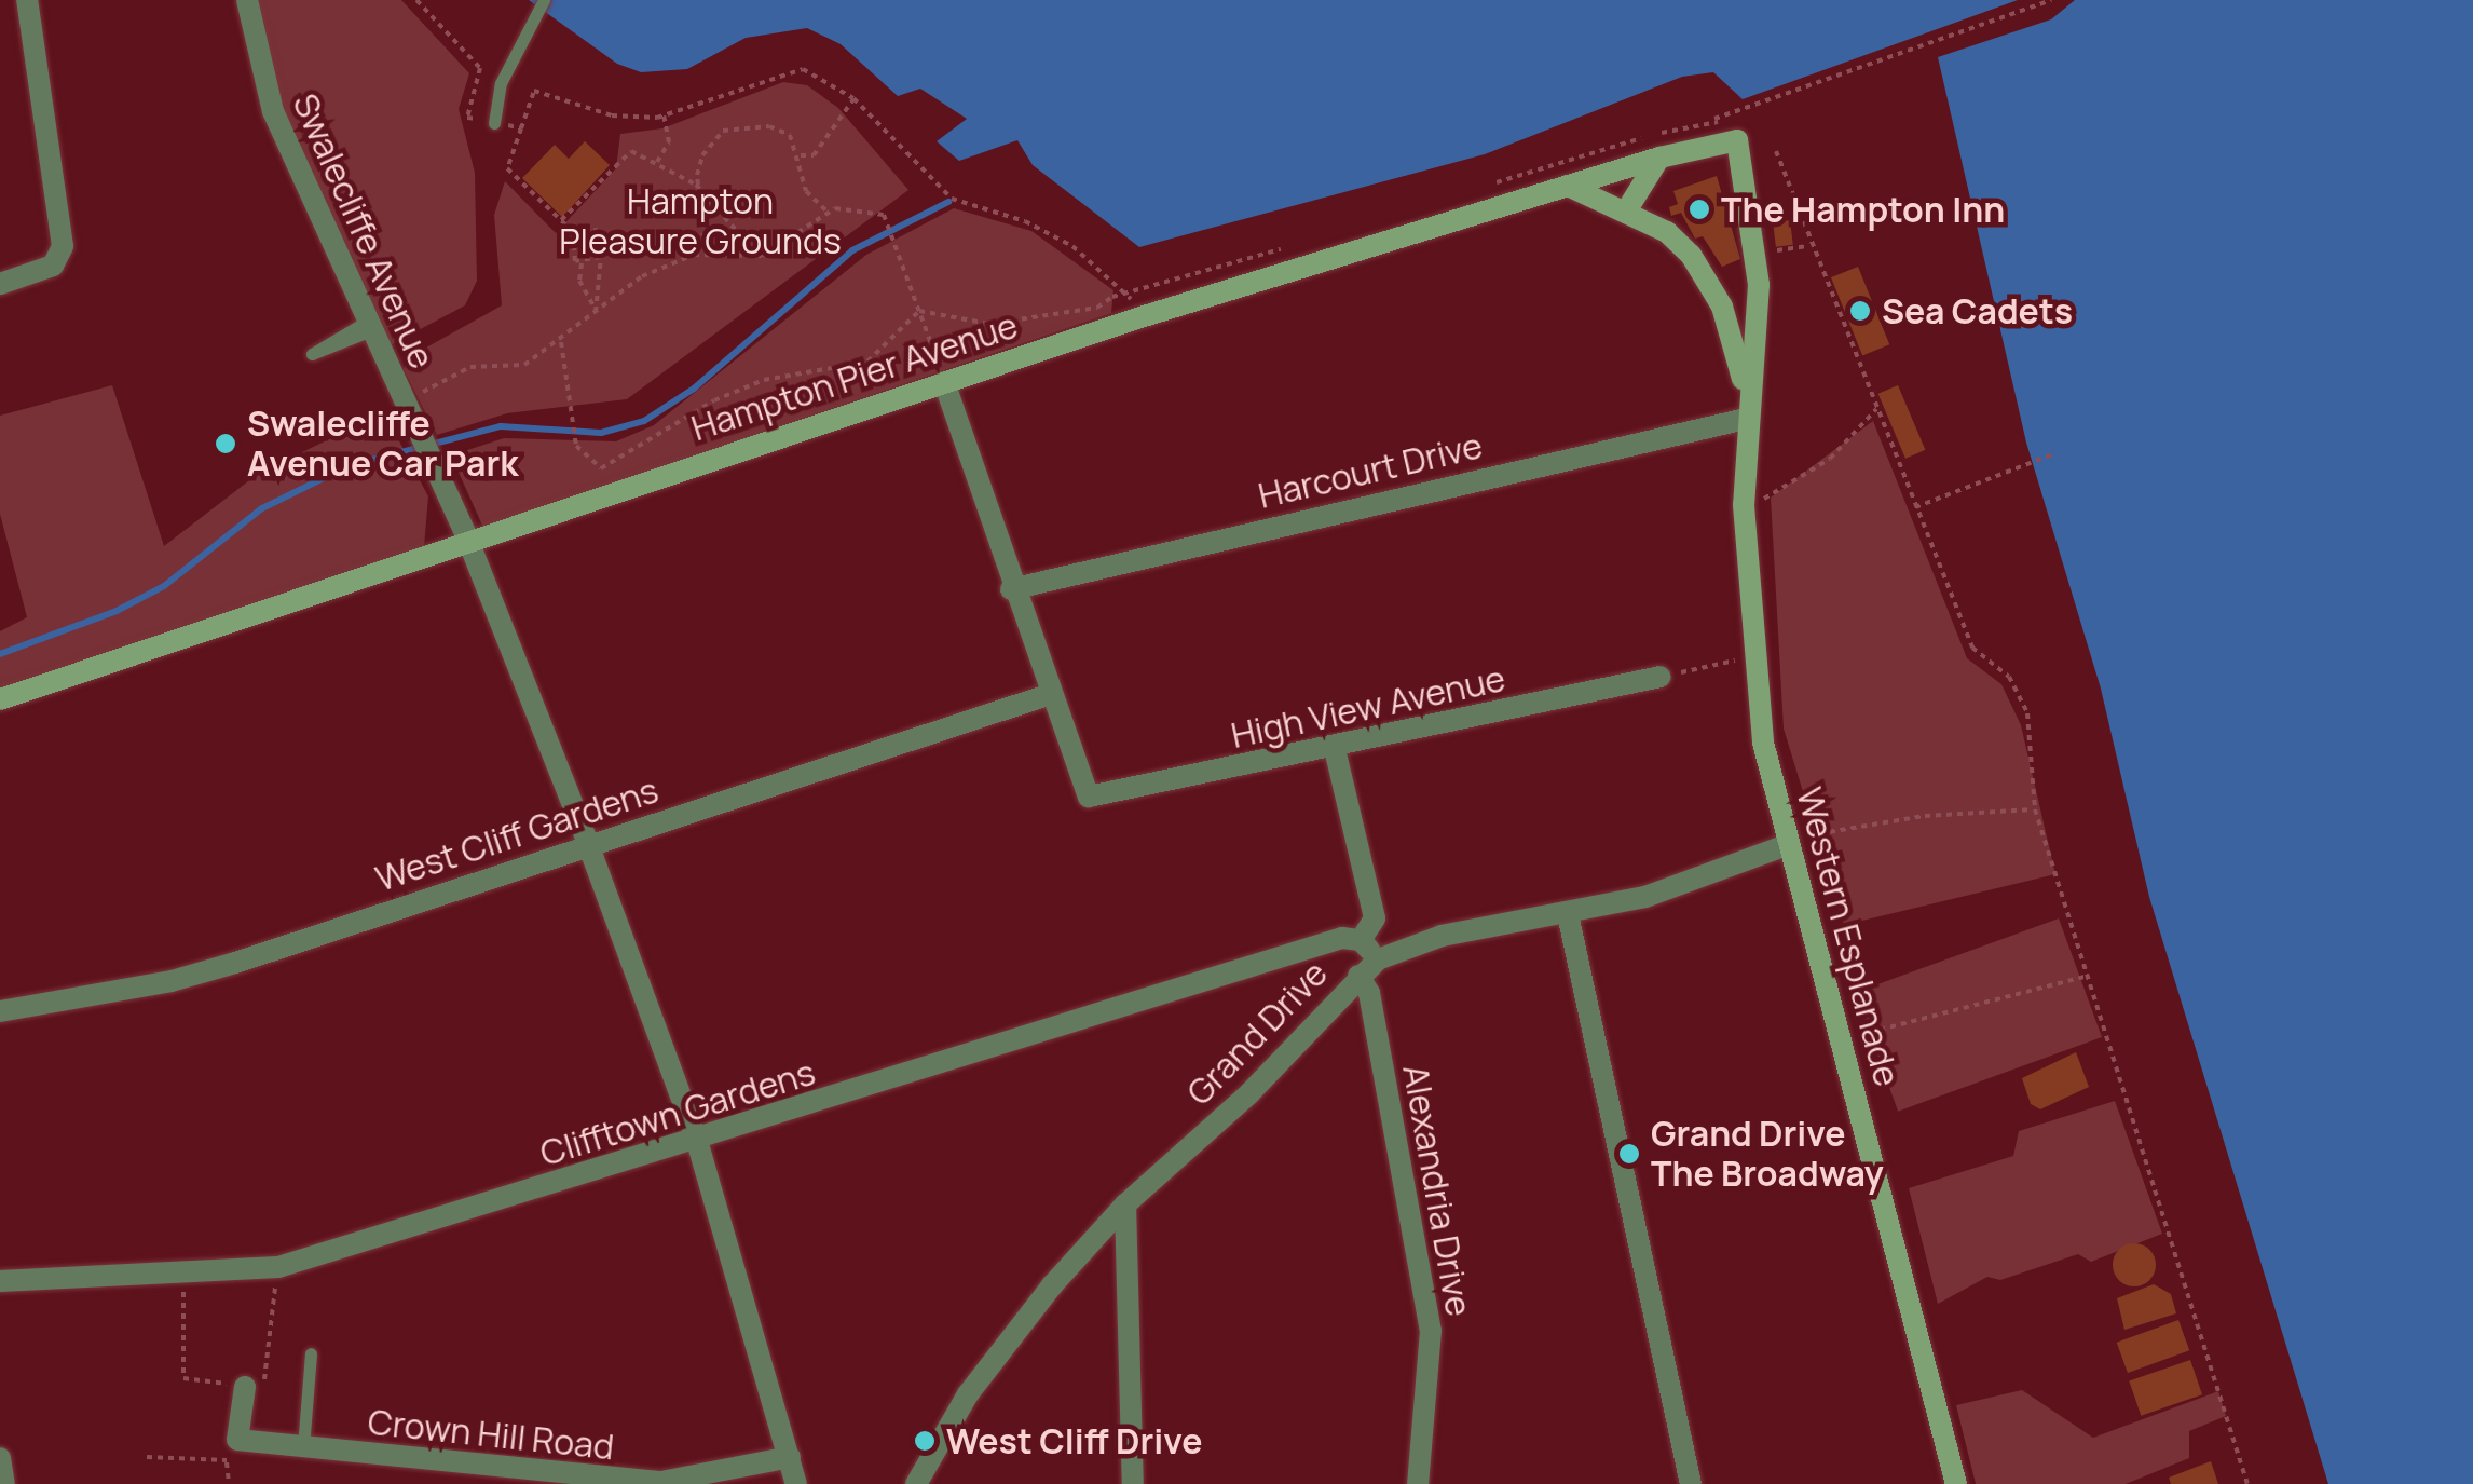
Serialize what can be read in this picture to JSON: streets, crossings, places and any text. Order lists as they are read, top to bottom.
{
  "streets": {
    "street": [
      "Swalecliffe Avenue",
      "Hampton Pier Avenue",
      "Harcourt Drive",
      "High View Avenue",
      "West Cliff Gardens",
      "Western Esplanade",
      "Grand Drive",
      "Clifftown Gardens",
      "Alexandria Drive",
      "Crown Hill Road"
    ]
  },
  "crossings": [
    ["Swalecliffe Avenue", "Hampton Pier Avenue"],
    ["Hampton Pier Avenue", "Western Esplanade"],
    ["Harcourt Drive", "Western Esplanade"],
    ["High View Avenue", "West Cliff Gardens"],
    ["Western Esplanade", "Grand Drive"],
    ["Grand Drive", "Alexandria Drive"]
  ],
  "parks": ["Hampton Pleasure Grounds"],
  "places": [
    "The Hampton Inn",
    "Sea Cadets",
    "Swalecliffe Avenue Car Park",
    "Grand Drive The Broadway",
    "West Cliff Drive"
  ]
}
